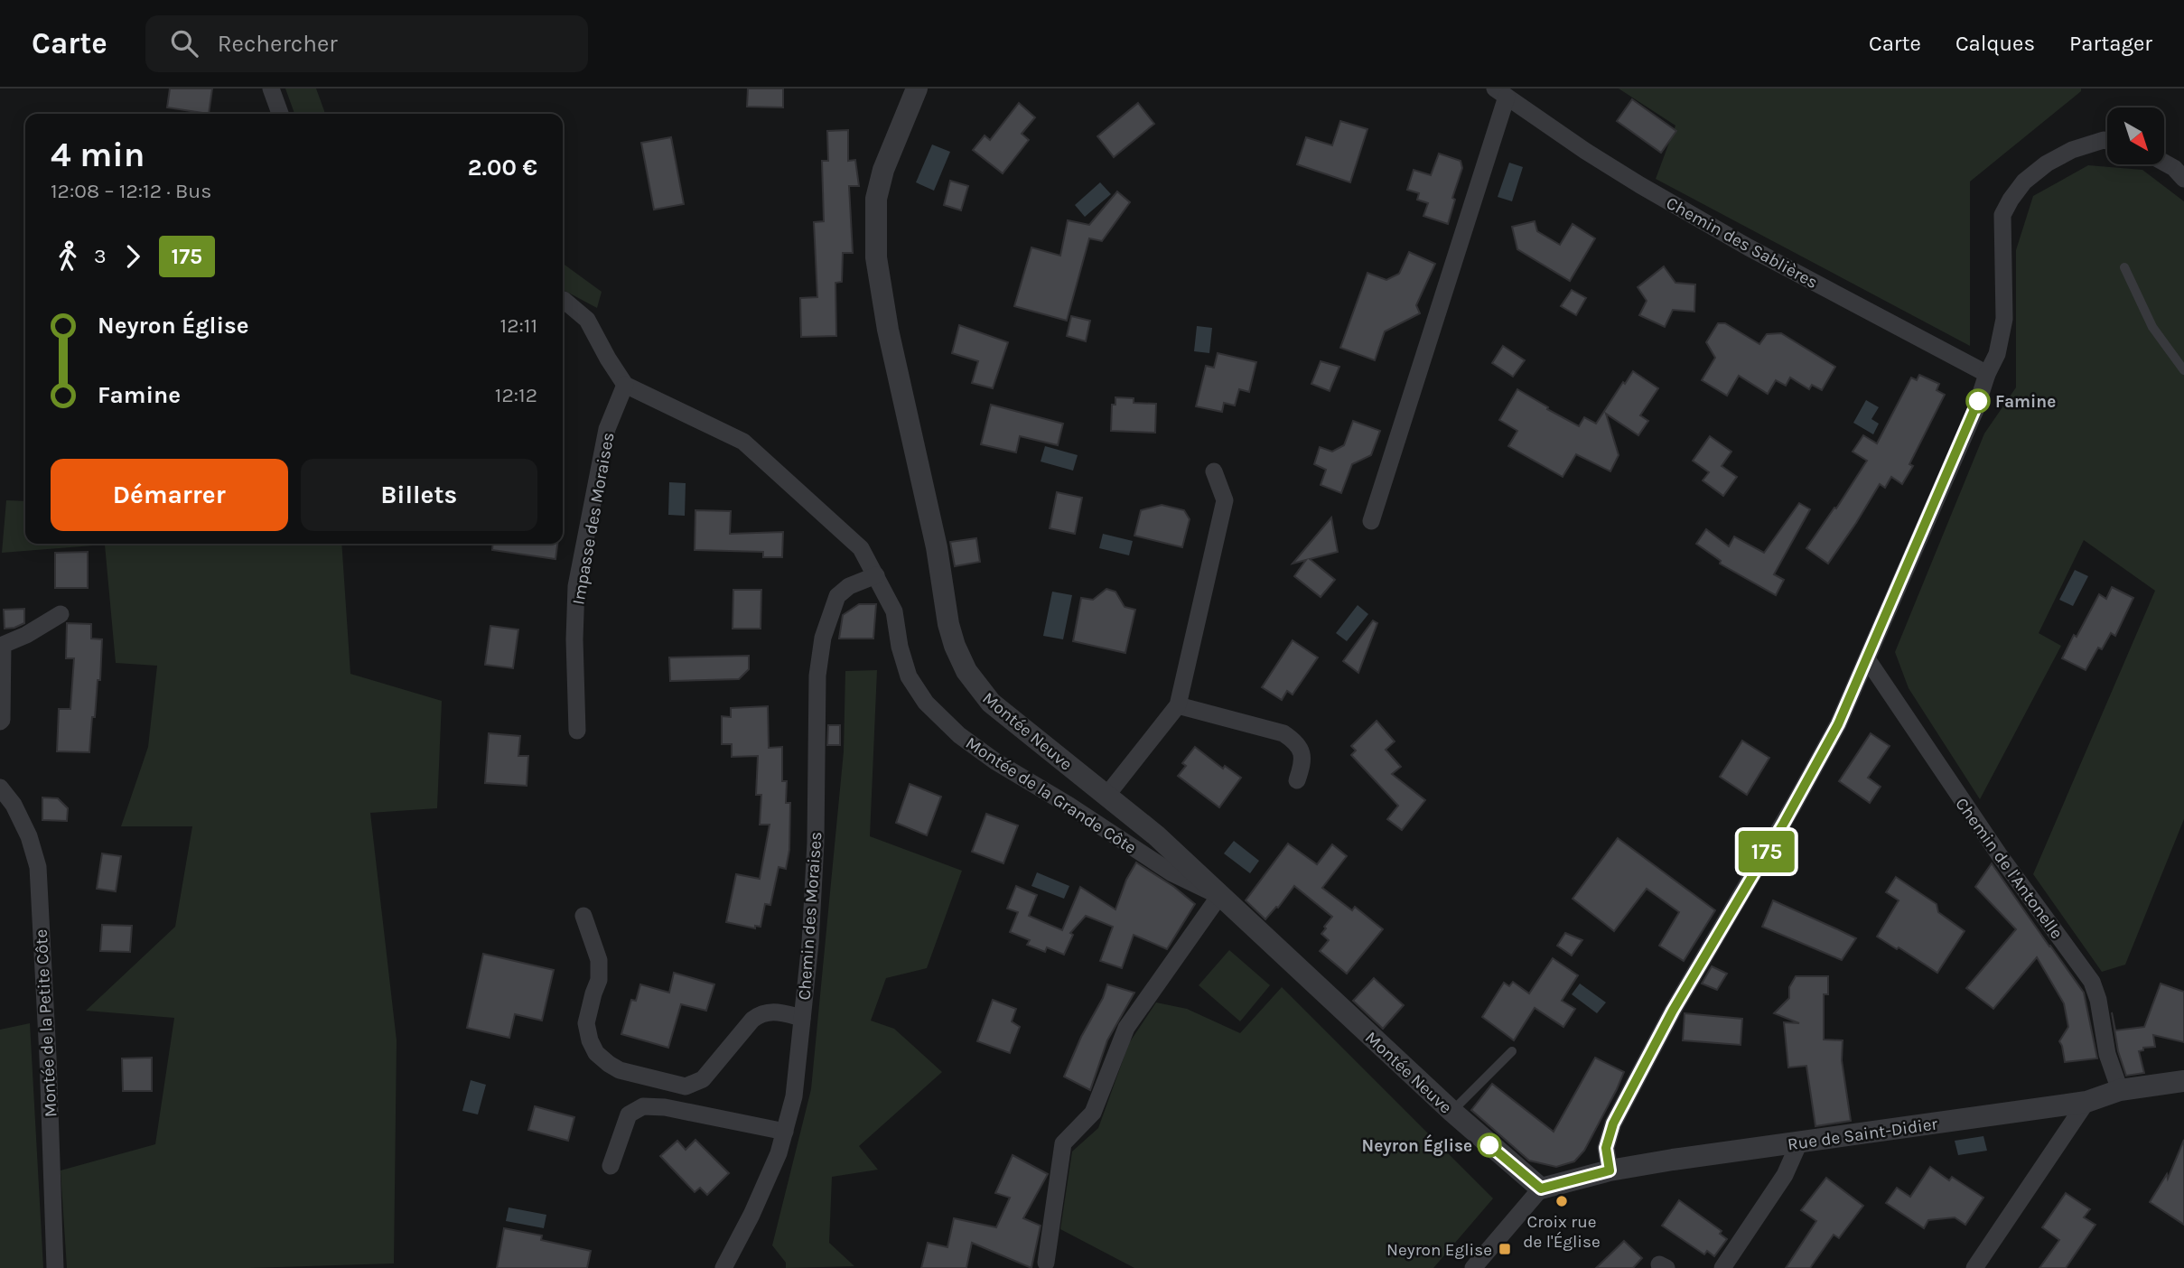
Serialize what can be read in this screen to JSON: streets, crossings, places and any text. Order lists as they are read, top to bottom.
{
  "streets": {
    "street": [
      "Chemin des Sablières",
      "Impasse des Moraises",
      "Montée Neuve",
      "Montée de la Grande Côte",
      "Chemin de l'Antonelle",
      "Chemin des Moraises",
      "Montée de la Petite Côte",
      "Rue de Saint-Didier"
    ]
  },
  "crossings": [
    ["Impasse des Moraises", "Montée de la Grande Côte"],
    ["Montée Neuve", "Montée de la Grande Côte"],
    ["Montée Neuve", "Rue de Saint-Didier"],
    ["Montée de la Grande Côte", "Chemin des Moraises"],
    ["Chemin de l'Antonelle", "Rue de Saint-Didier"]
  ],
  "places": {
    "other": ["Famine", "Neyron Église", "Croix rue de l'Église"],
    "transit": ["Neyron Eglise"]
  },
  "lines": ["bus line 175"],
  "north": "bottom right",
  "page": {
    "header": "Carte",
    "search": "Rechercher",
    "nav": ["Carte", "Calques", "Partager"],
    "on_map": "175",
    "heading": ["4 min", "12:08 – 12:12 · Bus", "2.00 €"],
    "legs": ["3", "175"],
    "list": [
      {
        "name": "Neyron Église",
        "value": "12:11"
      },
      {
        "name": "Famine",
        "value": "12:12"
      }
    ],
    "buttons": ["Démarrer", "Billets"]
  }
}
